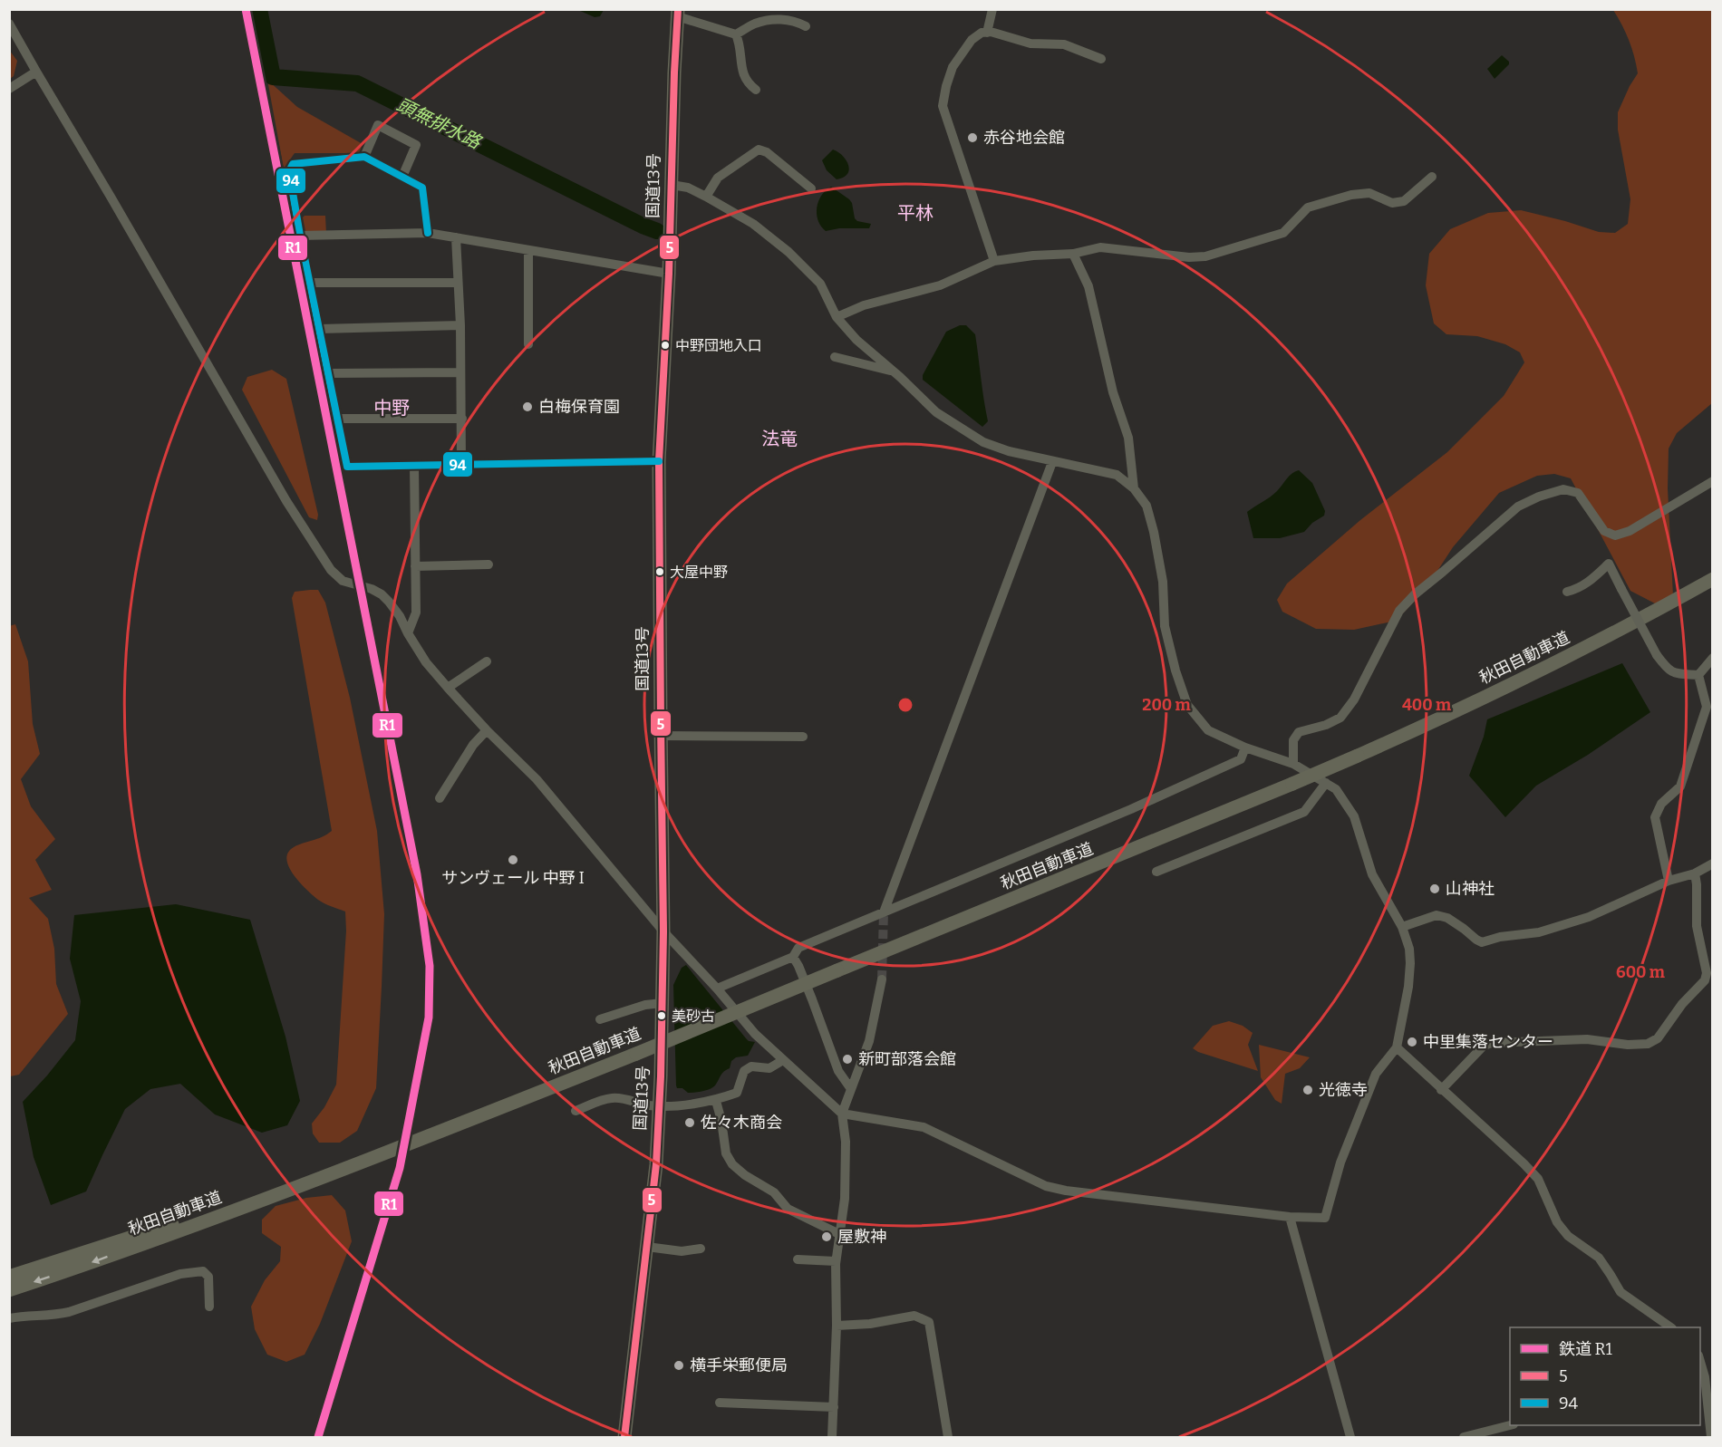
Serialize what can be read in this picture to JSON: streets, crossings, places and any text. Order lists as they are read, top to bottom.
{
  "streets": {
    "highway": ["国道13号", "秋田自動車道"]
  },
  "districts": ["平林", "中野", "法竜"],
  "water": ["頭無排水路"],
  "places": [
    "赤谷地会館",
    "中野団地入口",
    "白梅保育園",
    "大屋中野",
    "サンヴェール 中野 I",
    "山神社",
    "美砂古",
    "中里集落センター",
    "新町部落会館",
    "光徳寺",
    "佐々木商会",
    "屋敷神",
    "横手栄郵便局"
  ],
  "lines": ["rail line R1", "transit line 5", "transit line 94"],
  "legend": ["鉄道 R1", "5", "94"],
  "rings": ["200 m", "400 m", "600 m"]
}
